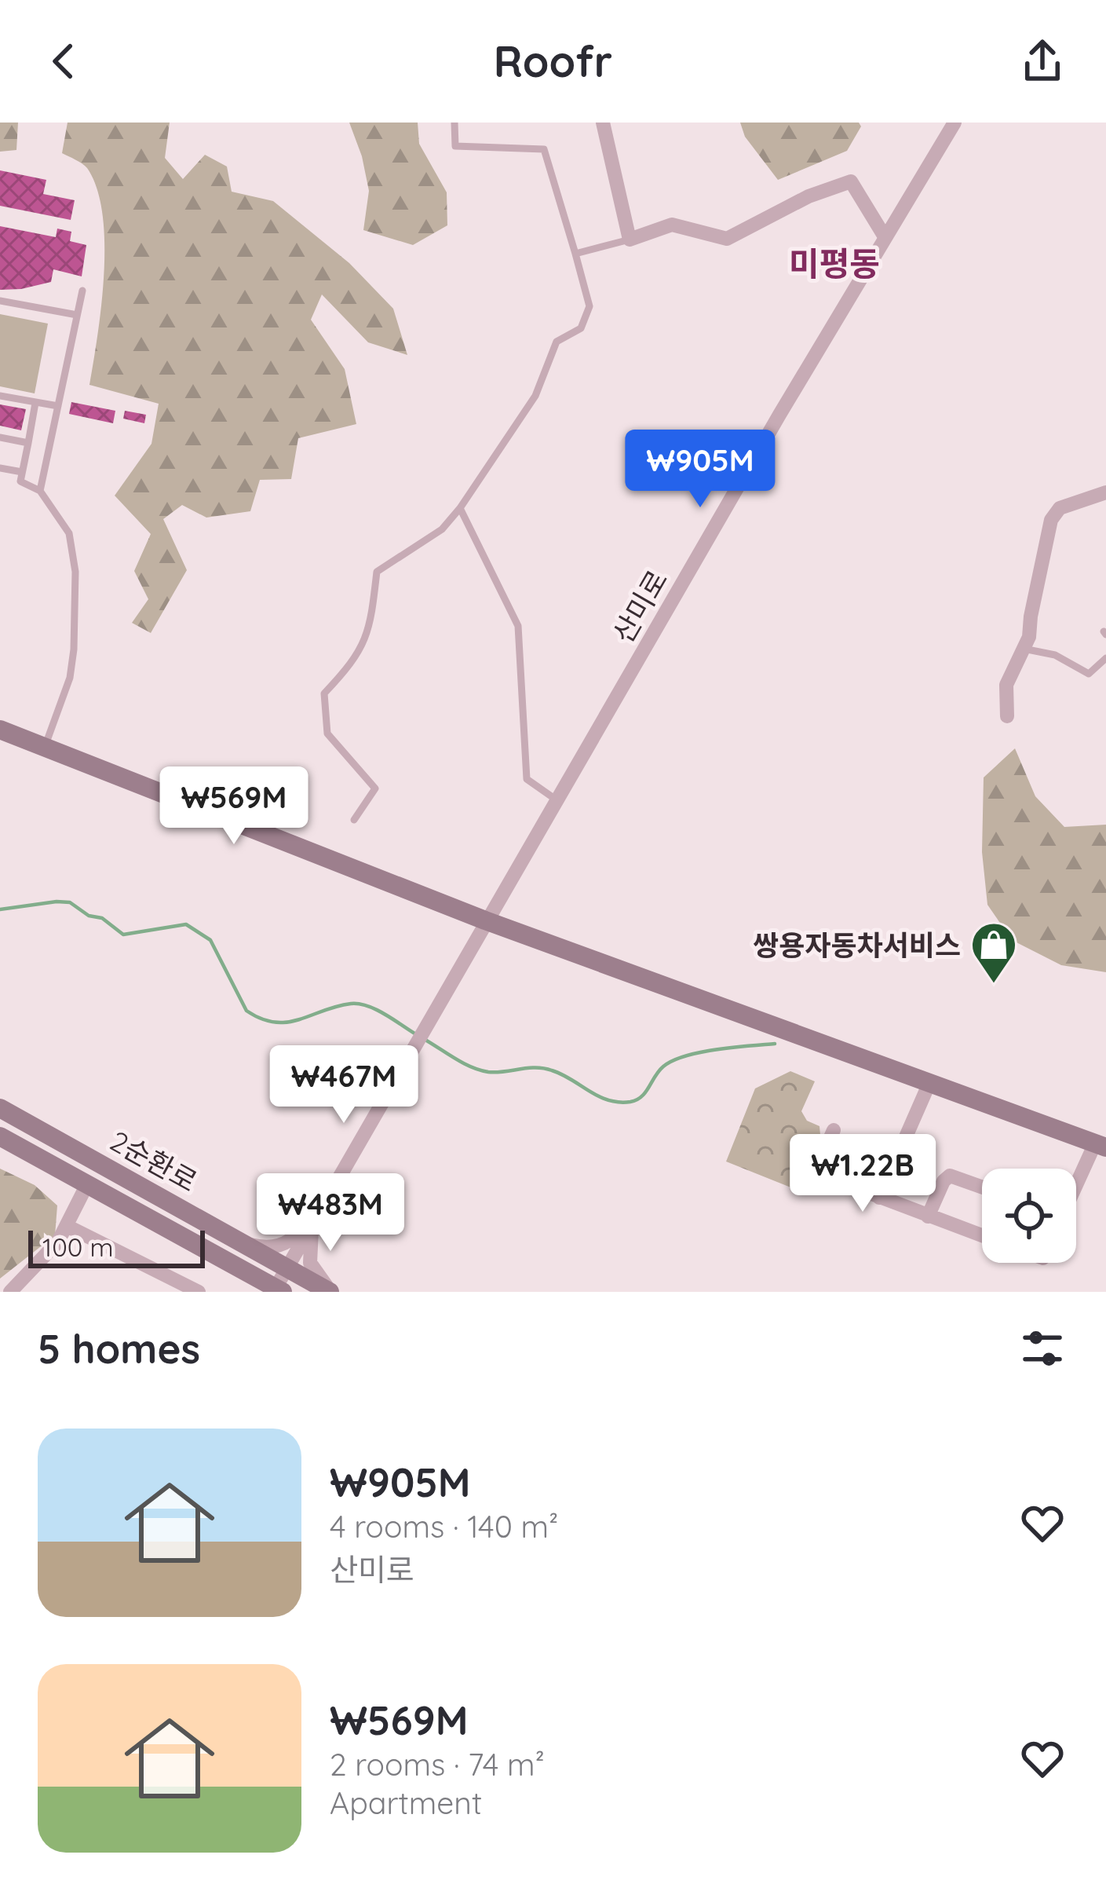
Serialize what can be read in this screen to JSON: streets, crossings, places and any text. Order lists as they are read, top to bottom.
{
  "streets": {
    "street": ["산미로", "2순환로"]
  },
  "districts": ["미평동"],
  "places": {
    "shop": ["쌍용자동차서비스"]
  },
  "scale_bar": "100 m",
  "page": {
    "header": "Roofr",
    "price": [
      "₩905M",
      "₩569M",
      "₩467M",
      "₩1.22B",
      "₩483M"
    ],
    "scale": "100 m",
    "heading": "5 homes",
    "list": [
      {
        "name": "₩905M",
        "note": "4 rooms · 140 m² · 산미로"
      },
      {
        "name": "₩569M",
        "note": "2 rooms · 74 m² · Apartment"
      }
    ]
  }
}
